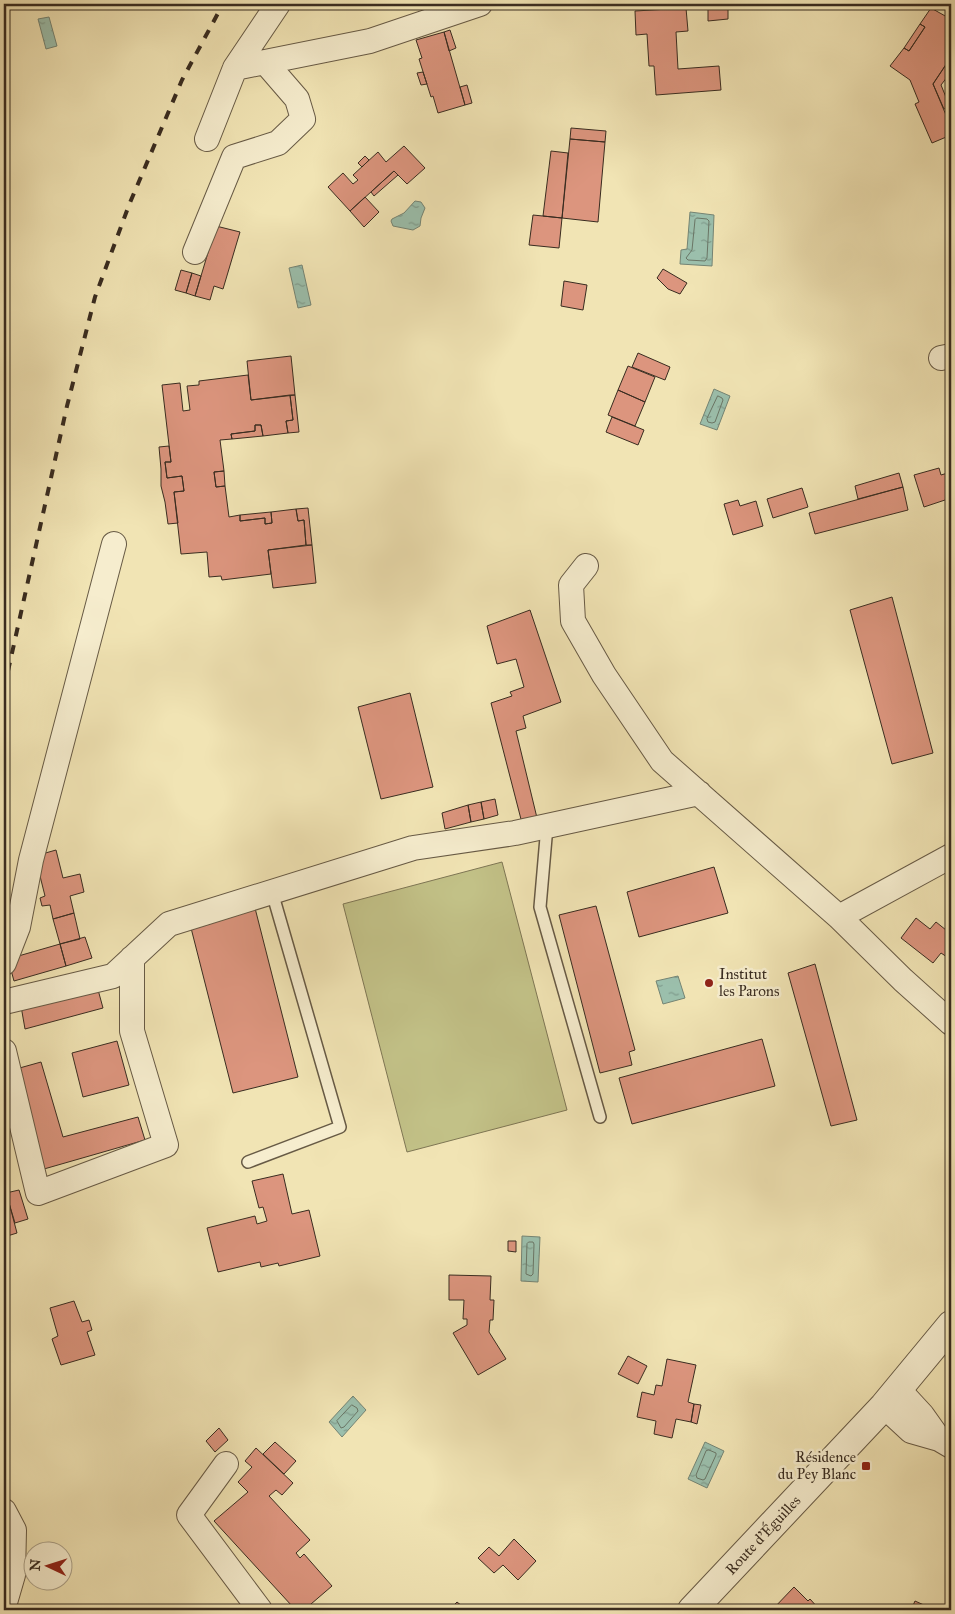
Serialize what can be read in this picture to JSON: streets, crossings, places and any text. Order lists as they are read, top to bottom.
{
  "streets": {
    "street": ["Route d'Éguilles"]
  },
  "places": {
    "other": ["Institut les Parons"],
    "transit": ["Résidence du Pey Blanc"]
  },
  "north": "left"
}
